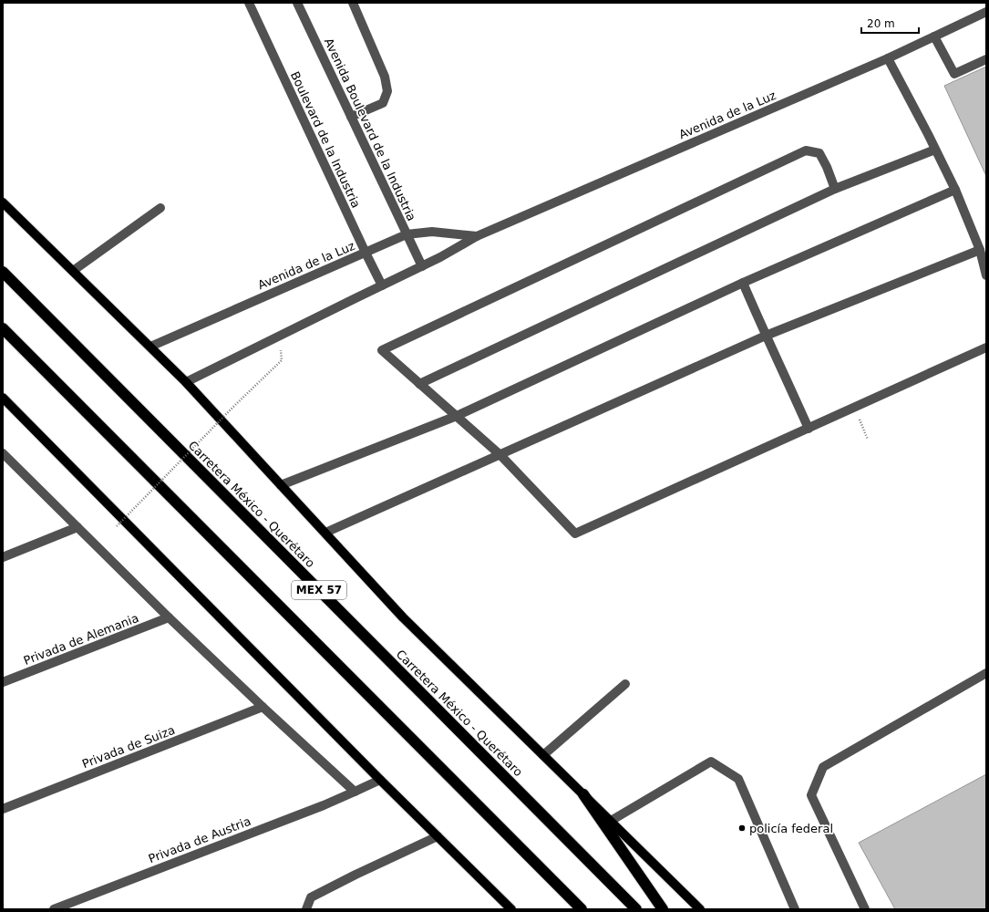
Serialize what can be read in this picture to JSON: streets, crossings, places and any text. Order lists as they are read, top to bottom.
{
  "streets": {
    "highway": ["Carretera México - Querétaro", "MEX 57"],
    "street": [
      "Avenida de la Luz",
      "Avenida Boulevard de la Industria",
      "Boulevard de la Industria",
      "Privada de Alemania",
      "Privada de Suiza",
      "Privada de Austria"
    ]
  },
  "crossings": [
    ["Avenida de la Luz", "Avenida Boulevard de la Industria"],
    ["Avenida de la Luz", "Boulevard de la Industria"]
  ],
  "places": ["policía federal"],
  "scale_bar": "20 m"
}
